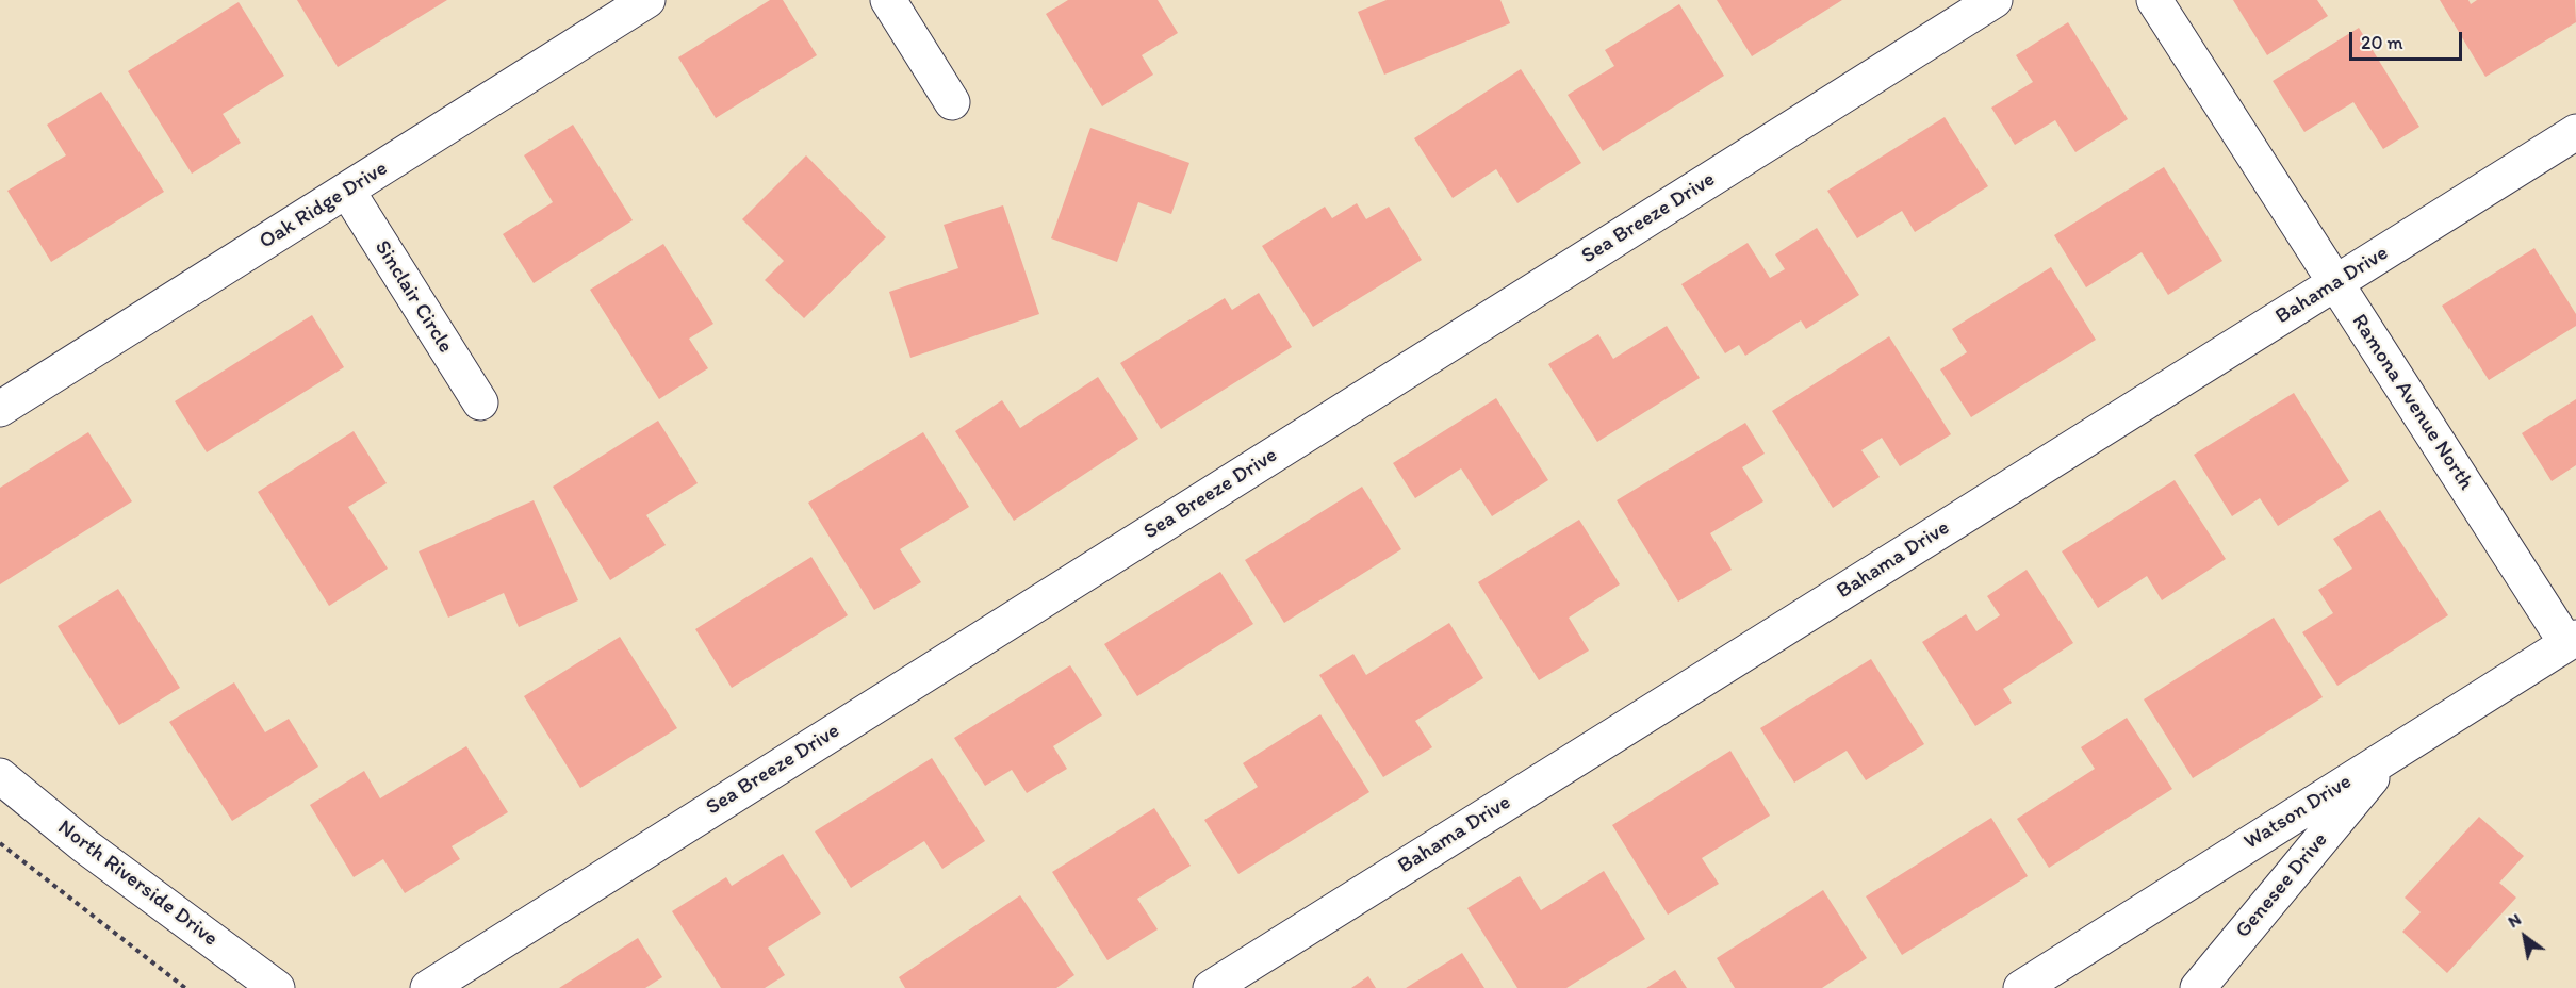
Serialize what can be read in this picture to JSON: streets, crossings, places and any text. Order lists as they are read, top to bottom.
{
  "streets": {
    "street": [
      "Oak Ridge Drive",
      "Sea Breeze Drive",
      "Bahama Drive",
      "Sinclair Circle",
      "Ramona Avenue North",
      "Watson Drive",
      "North Riverside Drive",
      "Genesee Drive"
    ]
  },
  "crossings": [
    ["Oak Ridge Drive", "Sinclair Circle"],
    ["Bahama Drive", "Ramona Avenue North"],
    ["Ramona Avenue North", "Watson Drive"],
    ["Watson Drive", "Genesee Drive"]
  ],
  "scale_bar": "20 m",
  "north": "top left"
}
